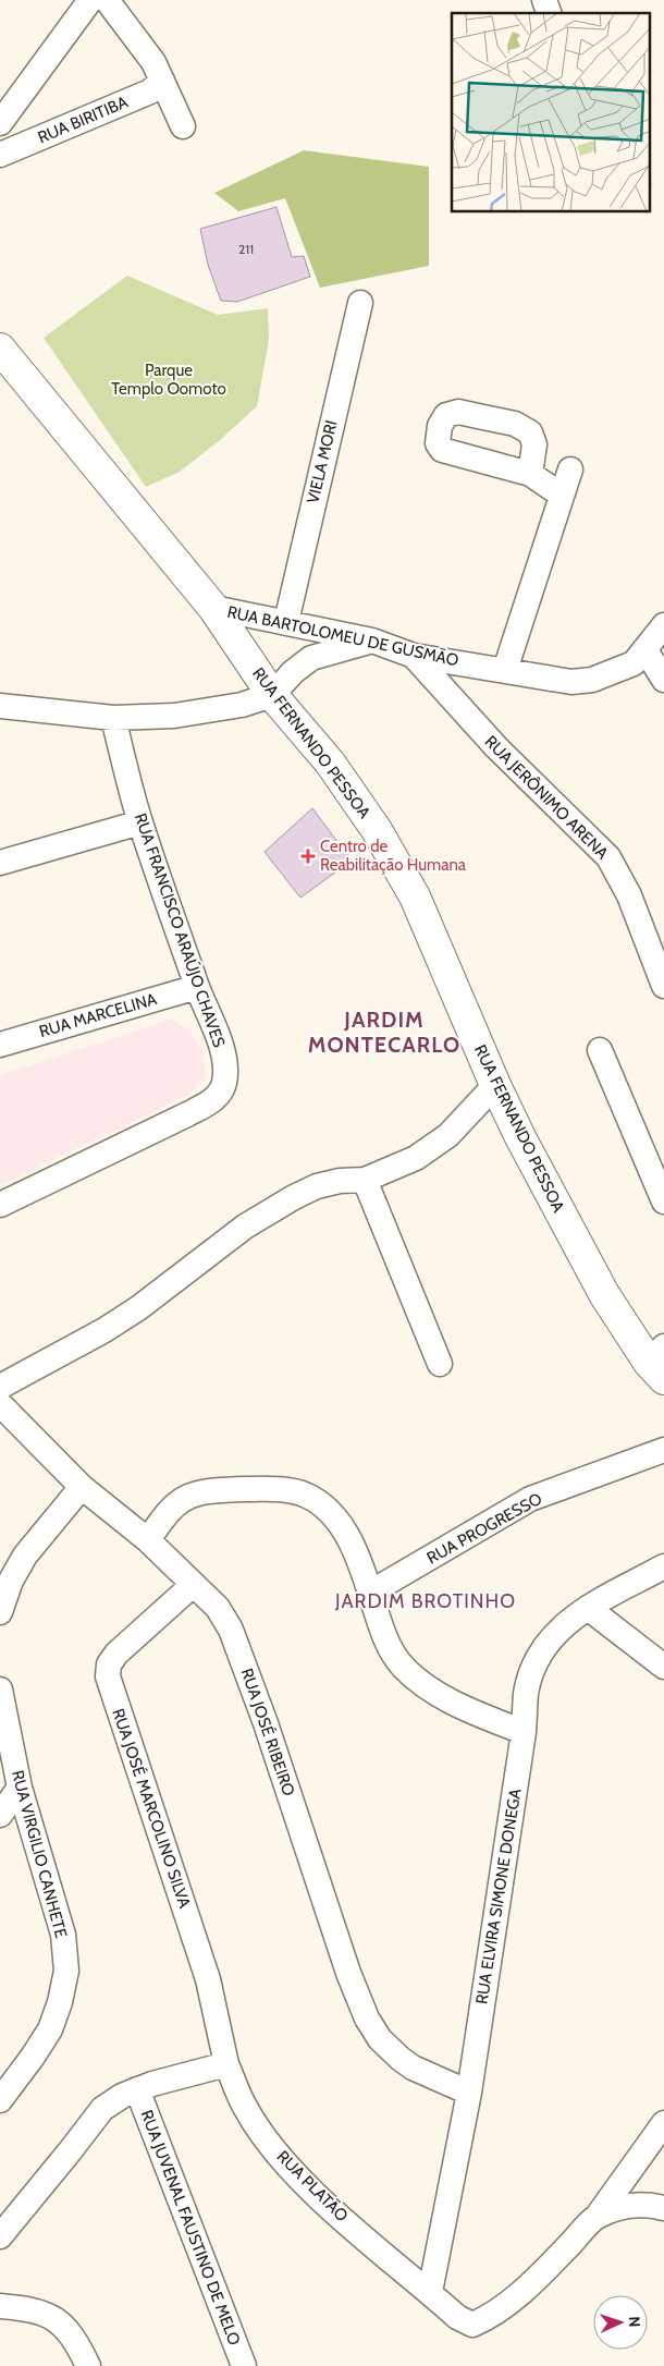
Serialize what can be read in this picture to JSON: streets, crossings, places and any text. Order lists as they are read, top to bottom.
{
  "streets": {
    "main road": ["RUA FERNANDO PESSOA"],
    "street": [
      "RUA BIRITIBA",
      "VIELA MORI",
      "RUA BARTOLOMEU DE GUSMÃO",
      "RUA JERÔNIMO ARENA",
      "RUA FRANCISCO ARAÚJO CHAVES",
      "RUA MARCELINA",
      "RUA PROGRESSO",
      "RUA JOSÉ RIBEIRO",
      "RUA JOSÉ MARCOLINO SILVA",
      "RUA VIRGILIO CANHETE",
      "RUA ELVIRA SIMONE DONEGA",
      "RUA PLATÃO",
      "RUA JUVENAL FAUSTINO DE MELO"
    ]
  },
  "crossings": [
    ["VIELA MORI", "RUA BARTOLOMEU DE GUSMÃO"],
    ["RUA BARTOLOMEU DE GUSMÃO", "RUA FERNANDO PESSOA"],
    ["RUA BARTOLOMEU DE GUSMÃO", "RUA JERÔNIMO ARENA"],
    ["RUA FRANCISCO ARAÚJO CHAVES", "RUA MARCELINA"],
    ["RUA JOSÉ RIBEIRO", "RUA JOSÉ MARCOLINO SILVA"],
    ["RUA JOSÉ RIBEIRO", "RUA ELVIRA SIMONE DONEGA"],
    ["RUA JOSÉ MARCOLINO SILVA", "RUA PLATÃO"],
    ["RUA ELVIRA SIMONE DONEGA", "RUA PLATÃO"]
  ],
  "districts": ["JARDIM MONTECARLO", "JARDIM BROTINHO"],
  "parks": ["Parque Templo Oomoto"],
  "places": {
    "health": ["Centro de Reabilitação Humana"]
  },
  "house_numbers": ["211"],
  "north": "right"
}
